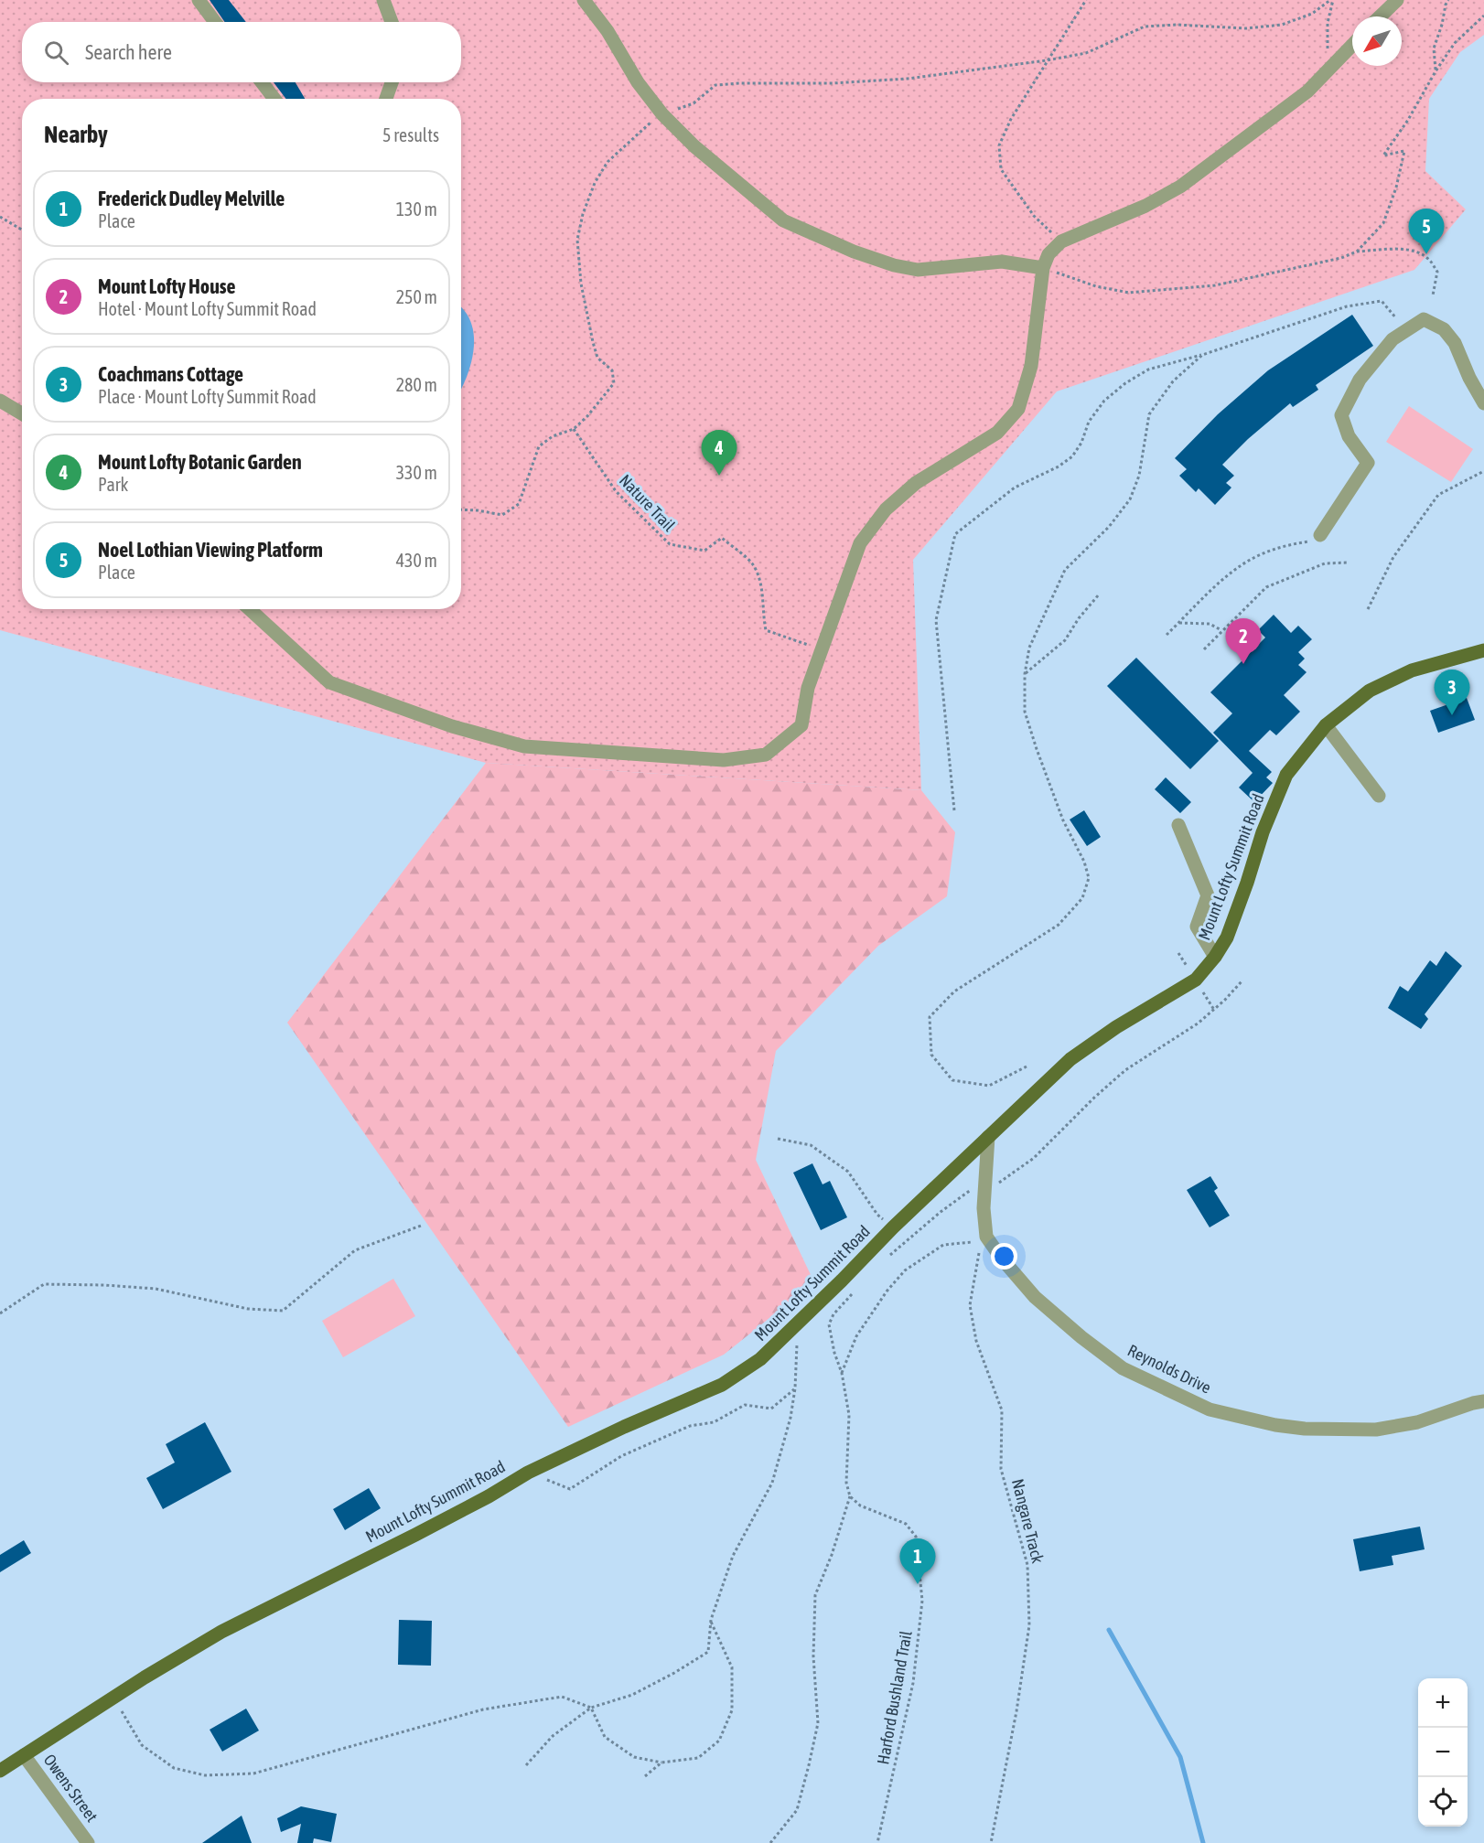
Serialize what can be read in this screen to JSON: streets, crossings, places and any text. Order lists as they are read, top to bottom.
{
  "streets": {
    "main road": ["Mount Lofty Summit Road"],
    "street": ["Reynolds Drive", "Owens Street"],
    "path": ["Nature Trail", "Nangare Track", "Harford Bushland Trail"]
  },
  "crossings": [
    ["Mount Lofty Summit Road", "Reynolds Drive"],
    ["Mount Lofty Summit Road", "Owens Street"]
  ],
  "north": "bottom left",
  "page": {
    "search": "Search here",
    "heading": ["Nearby", "5 results"],
    "list": [
      {
        "mark": "1",
        "name": "Frederick Dudley Melville",
        "note": "Place",
        "value": "130 m"
      },
      {
        "mark": "2",
        "name": "Mount Lofty House",
        "note": "Hotel · Mount Lofty Summit Road",
        "value": "250 m"
      },
      {
        "mark": "3",
        "name": "Coachmans Cottage",
        "note": "Place · Mount Lofty Summit Road",
        "value": "280 m"
      },
      {
        "mark": "4",
        "name": "Mount Lofty Botanic Garden",
        "note": "Park",
        "value": "330 m"
      },
      {
        "mark": "5",
        "name": "Noel Lothian Viewing Platform",
        "note": "Place",
        "value": "430 m"
      }
    ],
    "pins": [
      "5",
      "4",
      "2",
      "3",
      "1"
    ],
    "map_buttons": ["+", "−"]
  }
}
